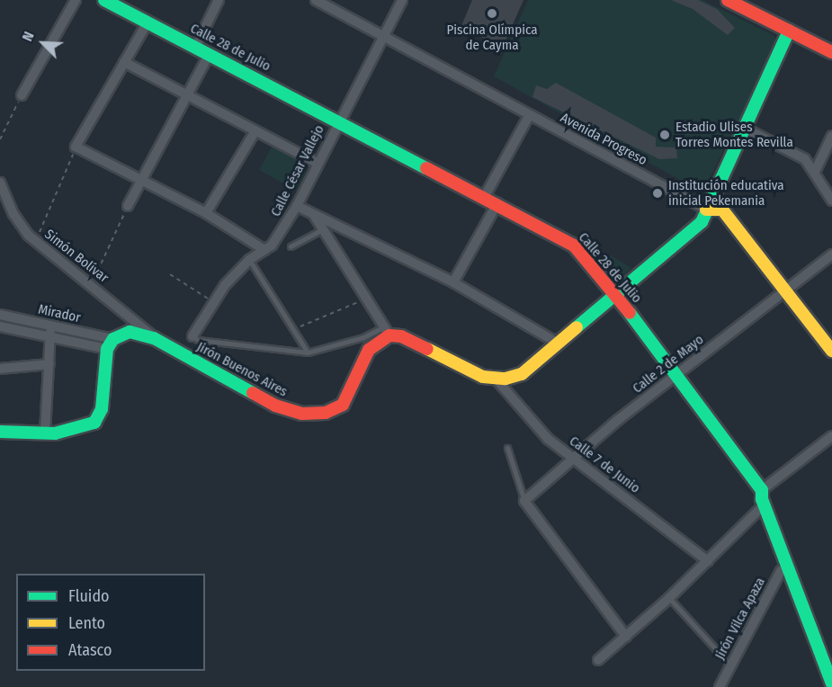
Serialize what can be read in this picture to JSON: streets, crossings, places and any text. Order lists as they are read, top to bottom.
{
  "streets": {
    "street": [
      "Calle 28 de Julio",
      "Avenida Progreso",
      "Calle César Vallejo",
      "Simón Bolívar",
      "Mirador",
      "Calle 2 de Mayo",
      "Jirón Buenos Aires",
      "Calle 7 de Junio",
      "Jirón Vilca Apaza"
    ]
  },
  "crossings": [
    ["Calle 28 de Julio", "Calle César Vallejo"],
    ["Calle 28 de Julio", "Calle 2 de Mayo"],
    ["Calle 28 de Julio", "Jirón Vilca Apaza"],
    ["Avenida Progreso", "Calle César Vallejo"],
    ["Avenida Progreso", "Calle 2 de Mayo"],
    ["Simón Bolívar", "Jirón Buenos Aires"],
    ["Mirador", "Jirón Buenos Aires"],
    ["Calle 2 de Mayo", "Calle 7 de Junio"]
  ],
  "places": ["Piscina Olímpica de Cayma", "Estadio Ulises Torres Montes Revilla", "Institución educativa inicial Pekemania"],
  "legend": ["Fluido", "Lento", "Atasco"],
  "north": "top left"
}
